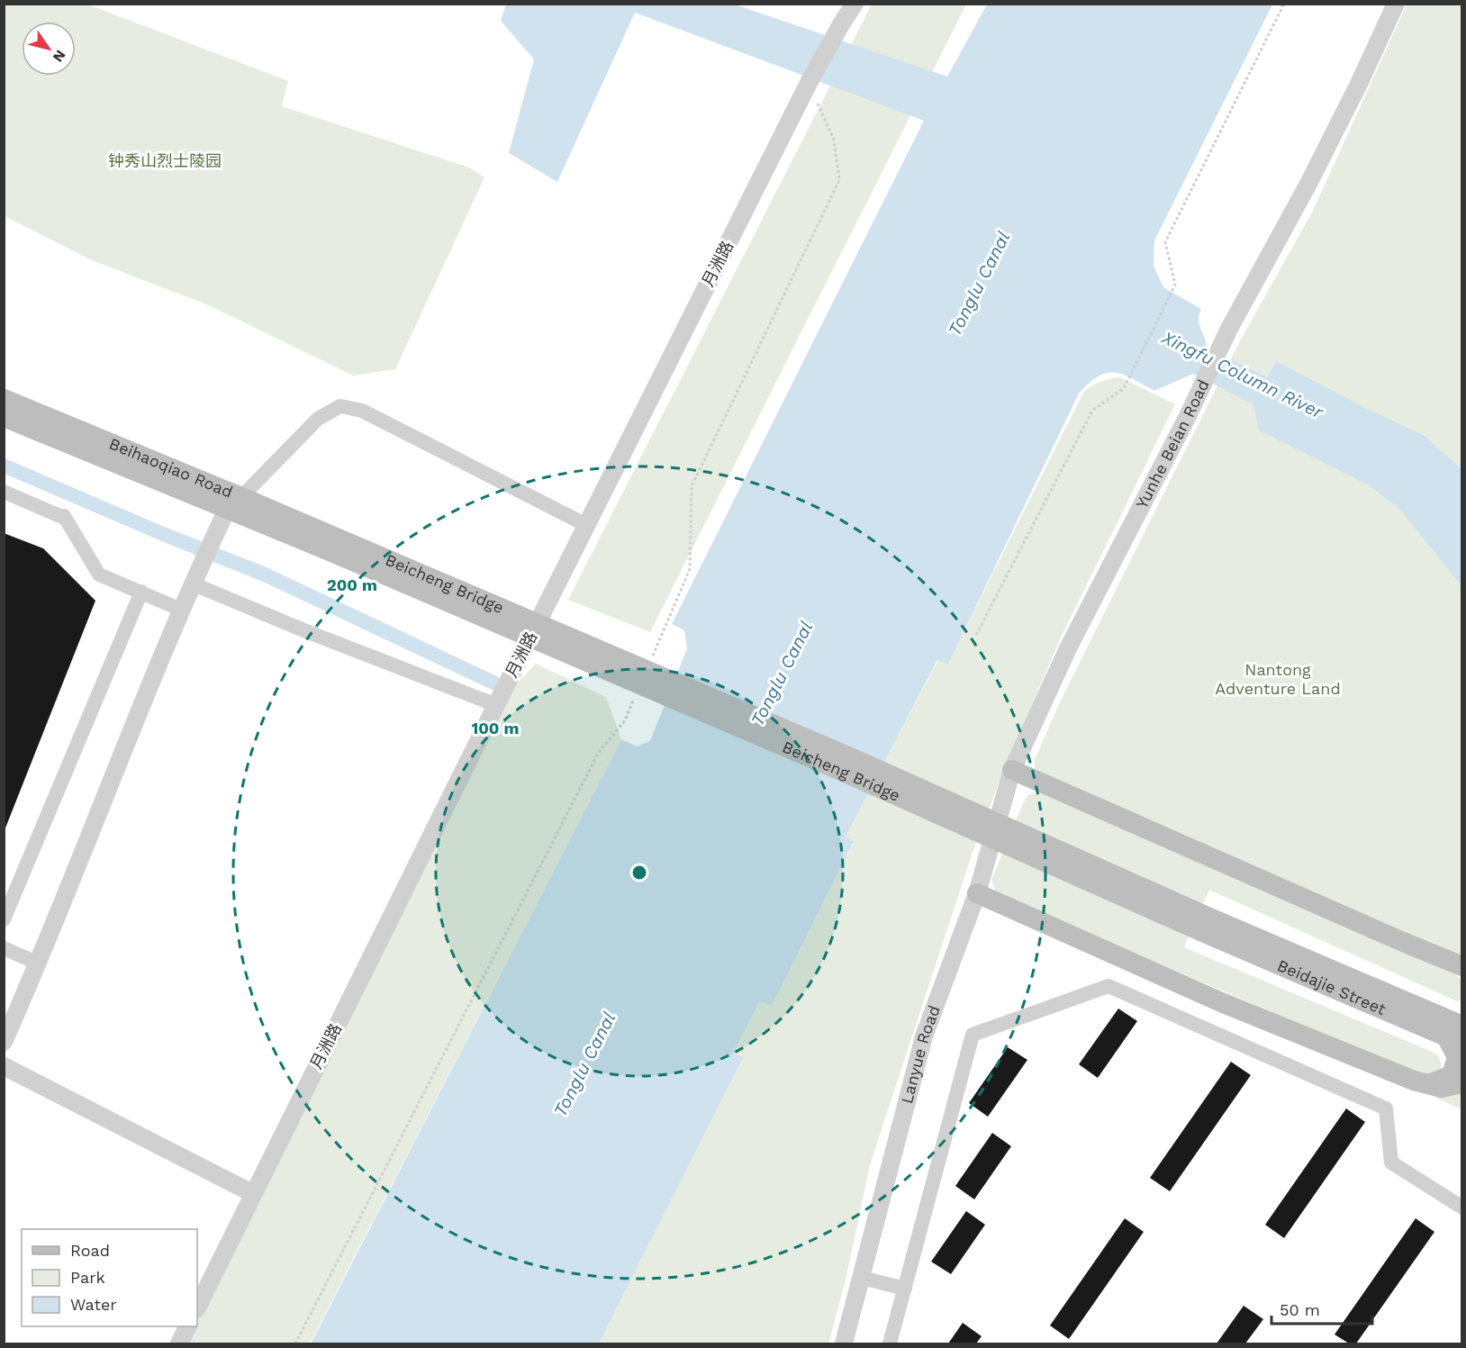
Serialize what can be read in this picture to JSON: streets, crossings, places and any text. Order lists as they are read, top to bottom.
{
  "streets": {
    "main road": ["Beihaoqiao Road", "Beicheng Bridge", "Beidajie Street"],
    "street": ["月洲路", "Yunhe Beian Road", "Lanyue Road"]
  },
  "crossings": [
    ["Yunhe Beian Road", "Lanyue Road"],
    ["Beihaoqiao Road", "Beicheng Bridge"],
    ["Beicheng Bridge", "Beidajie Street"]
  ],
  "water": ["Tonglu Canal", "Xingfu Column River"],
  "parks": ["钟秀山烈士陵园", "Nantong Adventure Land"],
  "legend": ["Road", "Park", "Water"],
  "scale_bar": "50 m",
  "north": "bottom right",
  "rings": ["200 m", "100 m"]
}
